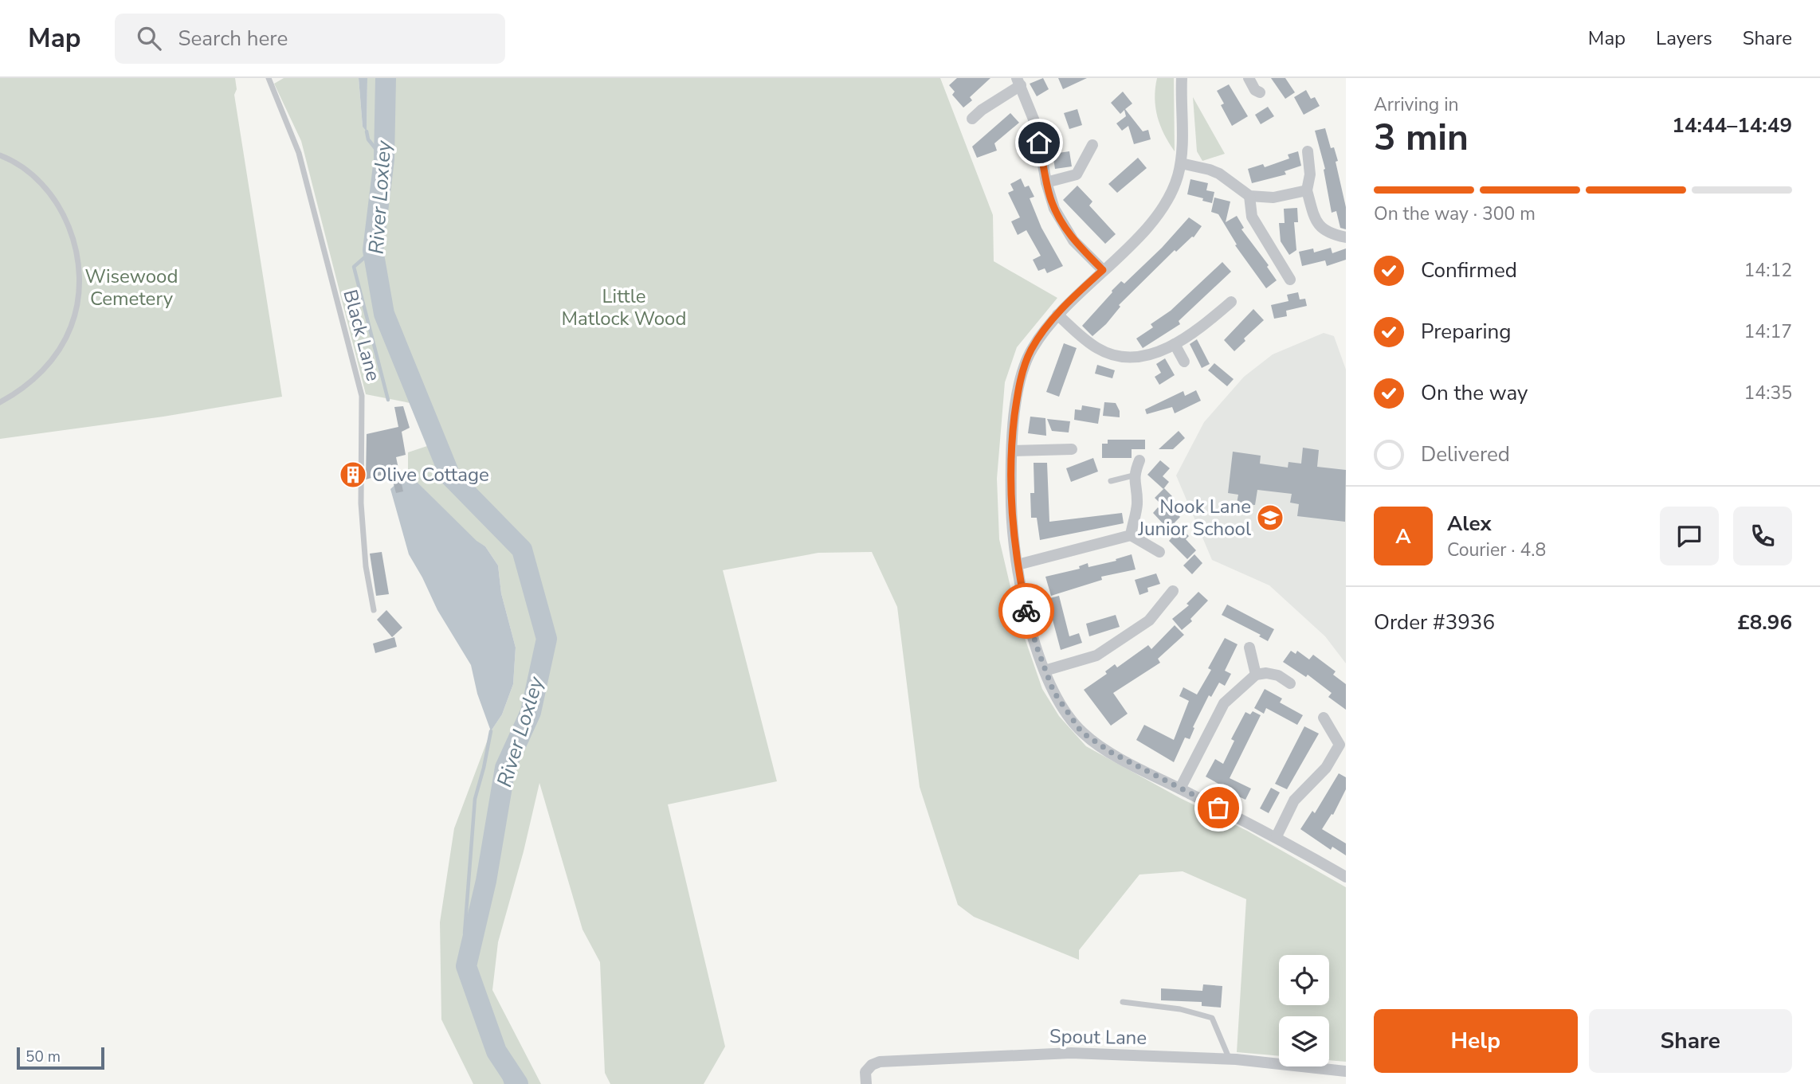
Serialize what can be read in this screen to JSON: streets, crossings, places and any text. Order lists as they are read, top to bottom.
{
  "streets": {
    "street": ["Spout Lane"],
    "lane": ["Black Lane"]
  },
  "water": ["River Loxley"],
  "parks": ["Wisewood Cemetery", "Little Matlock Wood"],
  "places": {
    "building": ["Olive Cottage"],
    "school or university": ["Nook Lane Junior School"]
  },
  "scale_bar": "50 m",
  "page": {
    "header": "Map",
    "search": "Search here",
    "nav": ["Map", "Layers", "Share"],
    "heading": ["3 min", "Arriving in", "14:44–14:49"],
    "panel": [
      "Alex",
      "Courier · 4.8",
      "Order #3936",
      "£8.96"
    ],
    "bar": "On the way · 300 m",
    "list": [
      ["Confirmed", "14:12"],
      ["Preparing", "14:17"],
      ["On the way", "14:35"],
      "Delivered"
    ],
    "round": "A",
    "buttons": ["Help", "Share"],
    "scale": "50 m"
  }
}
